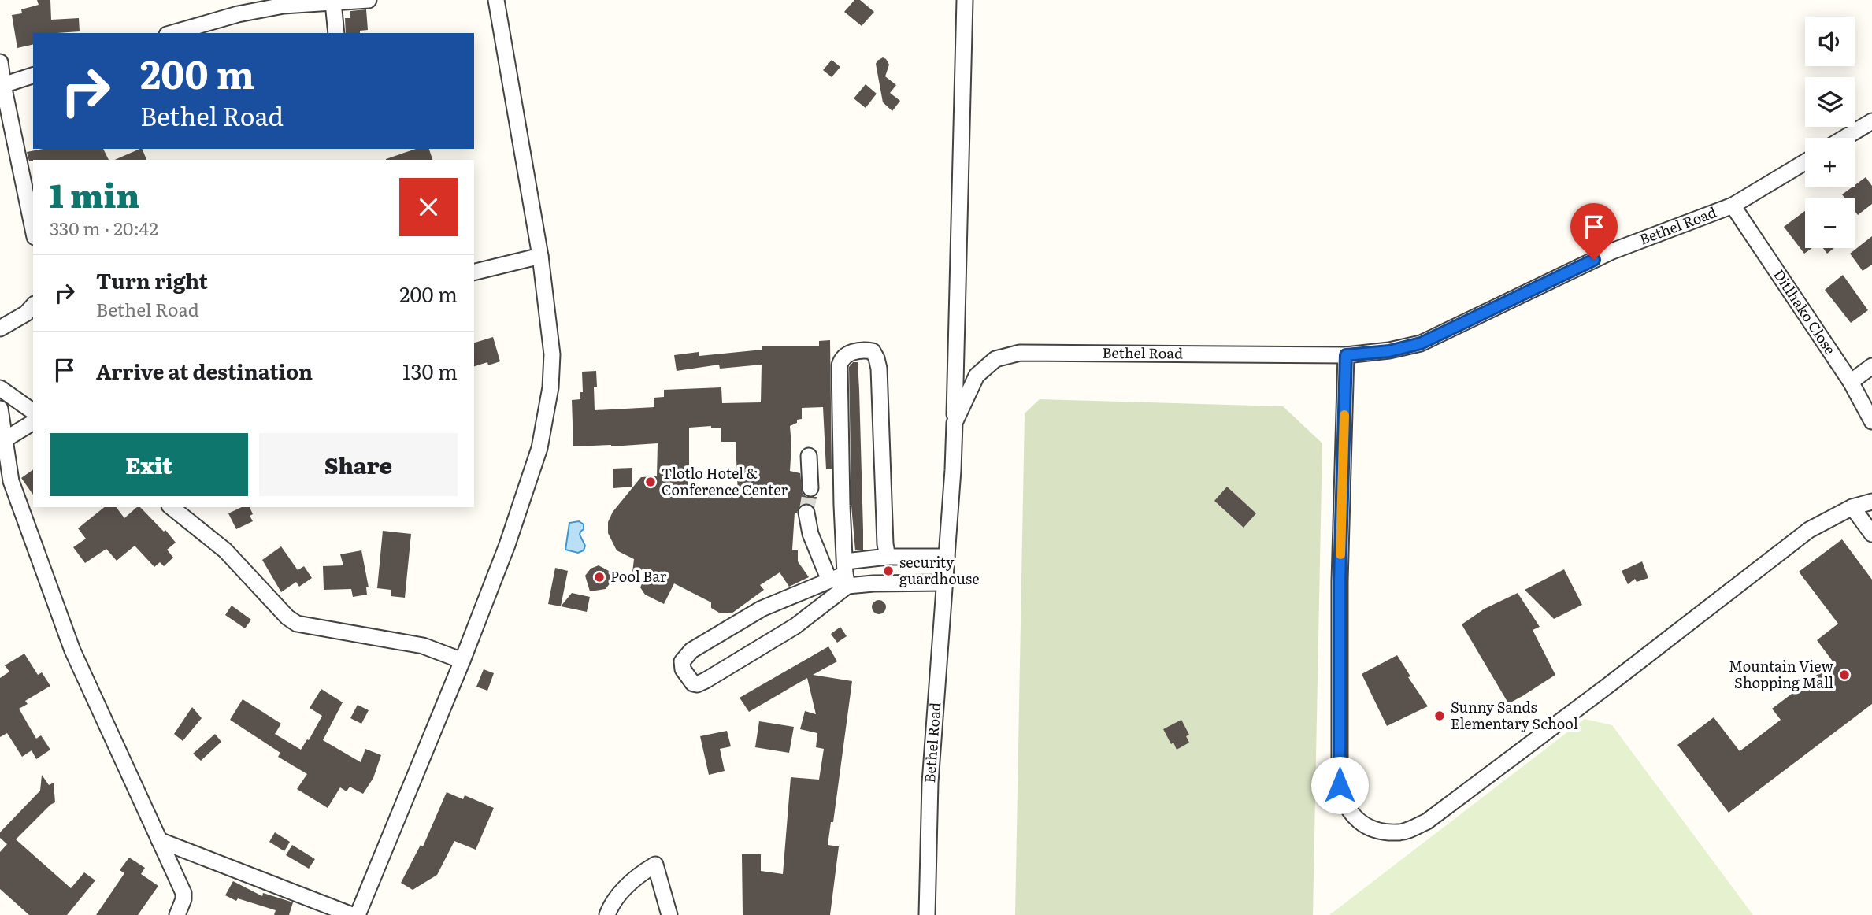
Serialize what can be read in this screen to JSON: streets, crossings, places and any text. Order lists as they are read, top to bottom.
{
  "streets": {
    "street": ["Bethel Road", "Ditlhako Close"]
  },
  "crossings": [
    ["Bethel Road", "Ditlhako Close"]
  ],
  "places": [
    "Tlotlo Hotel & Conference Center",
    "security guardhouse",
    "Pool Bar",
    "Mountain View Shopping Mall",
    "Sunny Sands Elementary School"
  ],
  "page": {
    "map_buttons": ["+", "−"],
    "turn": ["200 m", "Bethel Road"],
    "heading": ["1 min", "330 m · 20:42"],
    "list": [
      {
        "name": "Turn right",
        "note": "Bethel Road",
        "value": "200 m"
      },
      {
        "name": "Arrive at destination",
        "value": "130 m"
      }
    ],
    "buttons": ["Exit", "Share"]
  }
}
